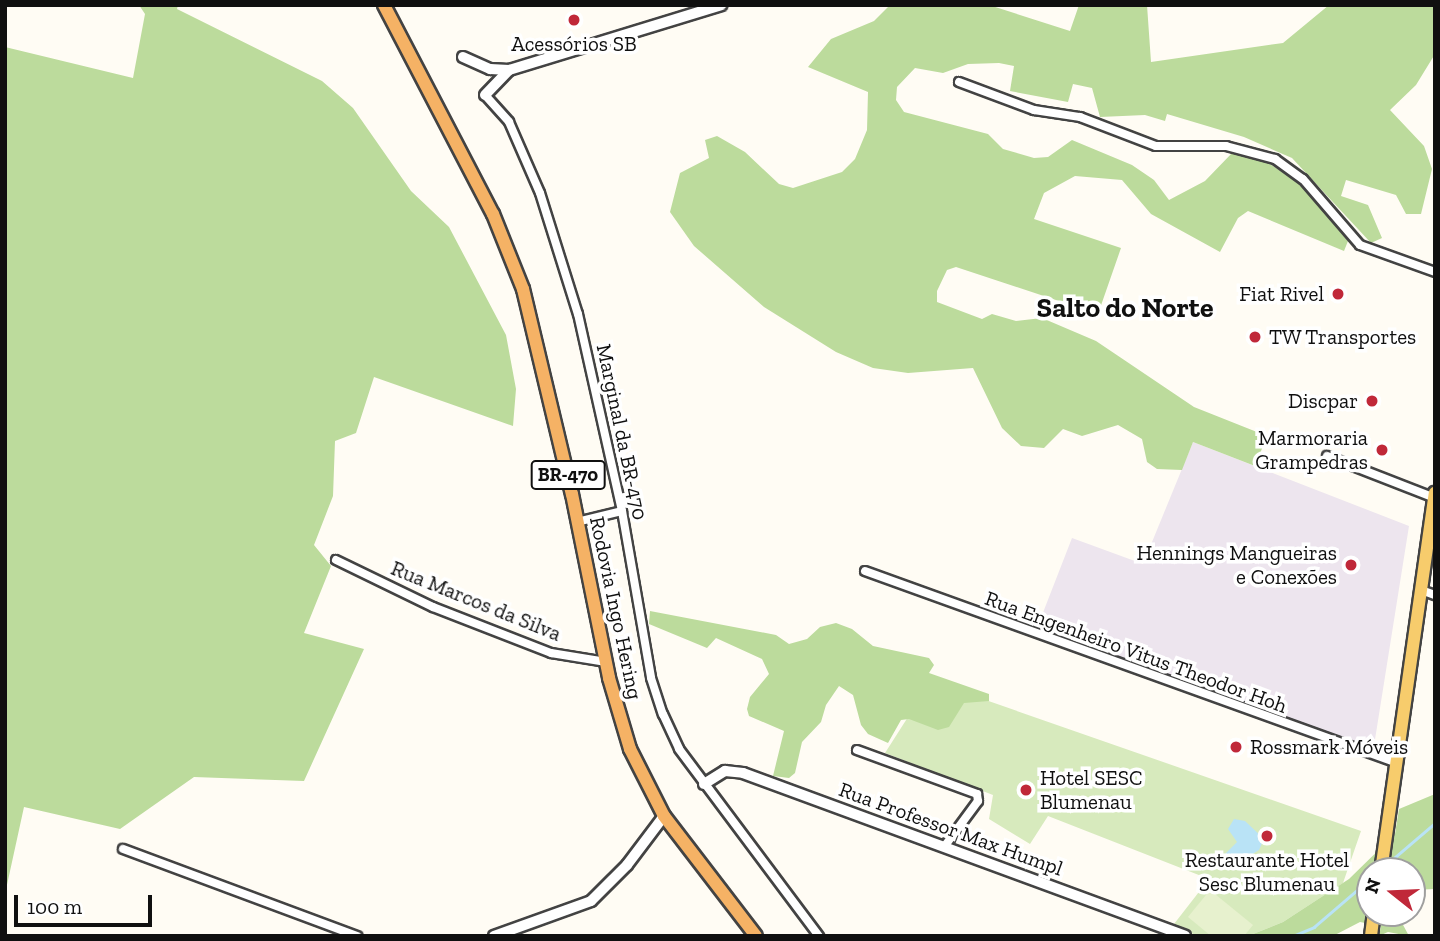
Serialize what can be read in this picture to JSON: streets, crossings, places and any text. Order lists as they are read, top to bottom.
{
  "streets": {
    "highway": ["BR-470", "Rodovia Ingo Hering"],
    "street": [
      "Marginal da BR-470",
      "Rua Marcos da Silva",
      "Rua Engenheiro Vitus Theodor Hoh",
      "Rua Professor Max Humpl"
    ]
  },
  "crossings": [
    ["Marginal da BR-470", "Rua Professor Max Humpl"],
    ["Rua Marcos da Silva", "Rodovia Ingo Hering"]
  ],
  "districts": ["Salto do Norte"],
  "places": [
    "Acessórios SB",
    "Fiat Rivel",
    "TW Transportes",
    "Discpar",
    "Marmoraria Grampedras",
    "Hennings Mangueiras e Conexões",
    "Rossmark Móveis",
    "Hotel SESC Blumenau",
    "Restaurante Hotel Sesc Blumenau"
  ],
  "scale_bar": "100 m",
  "north": "left"
}
